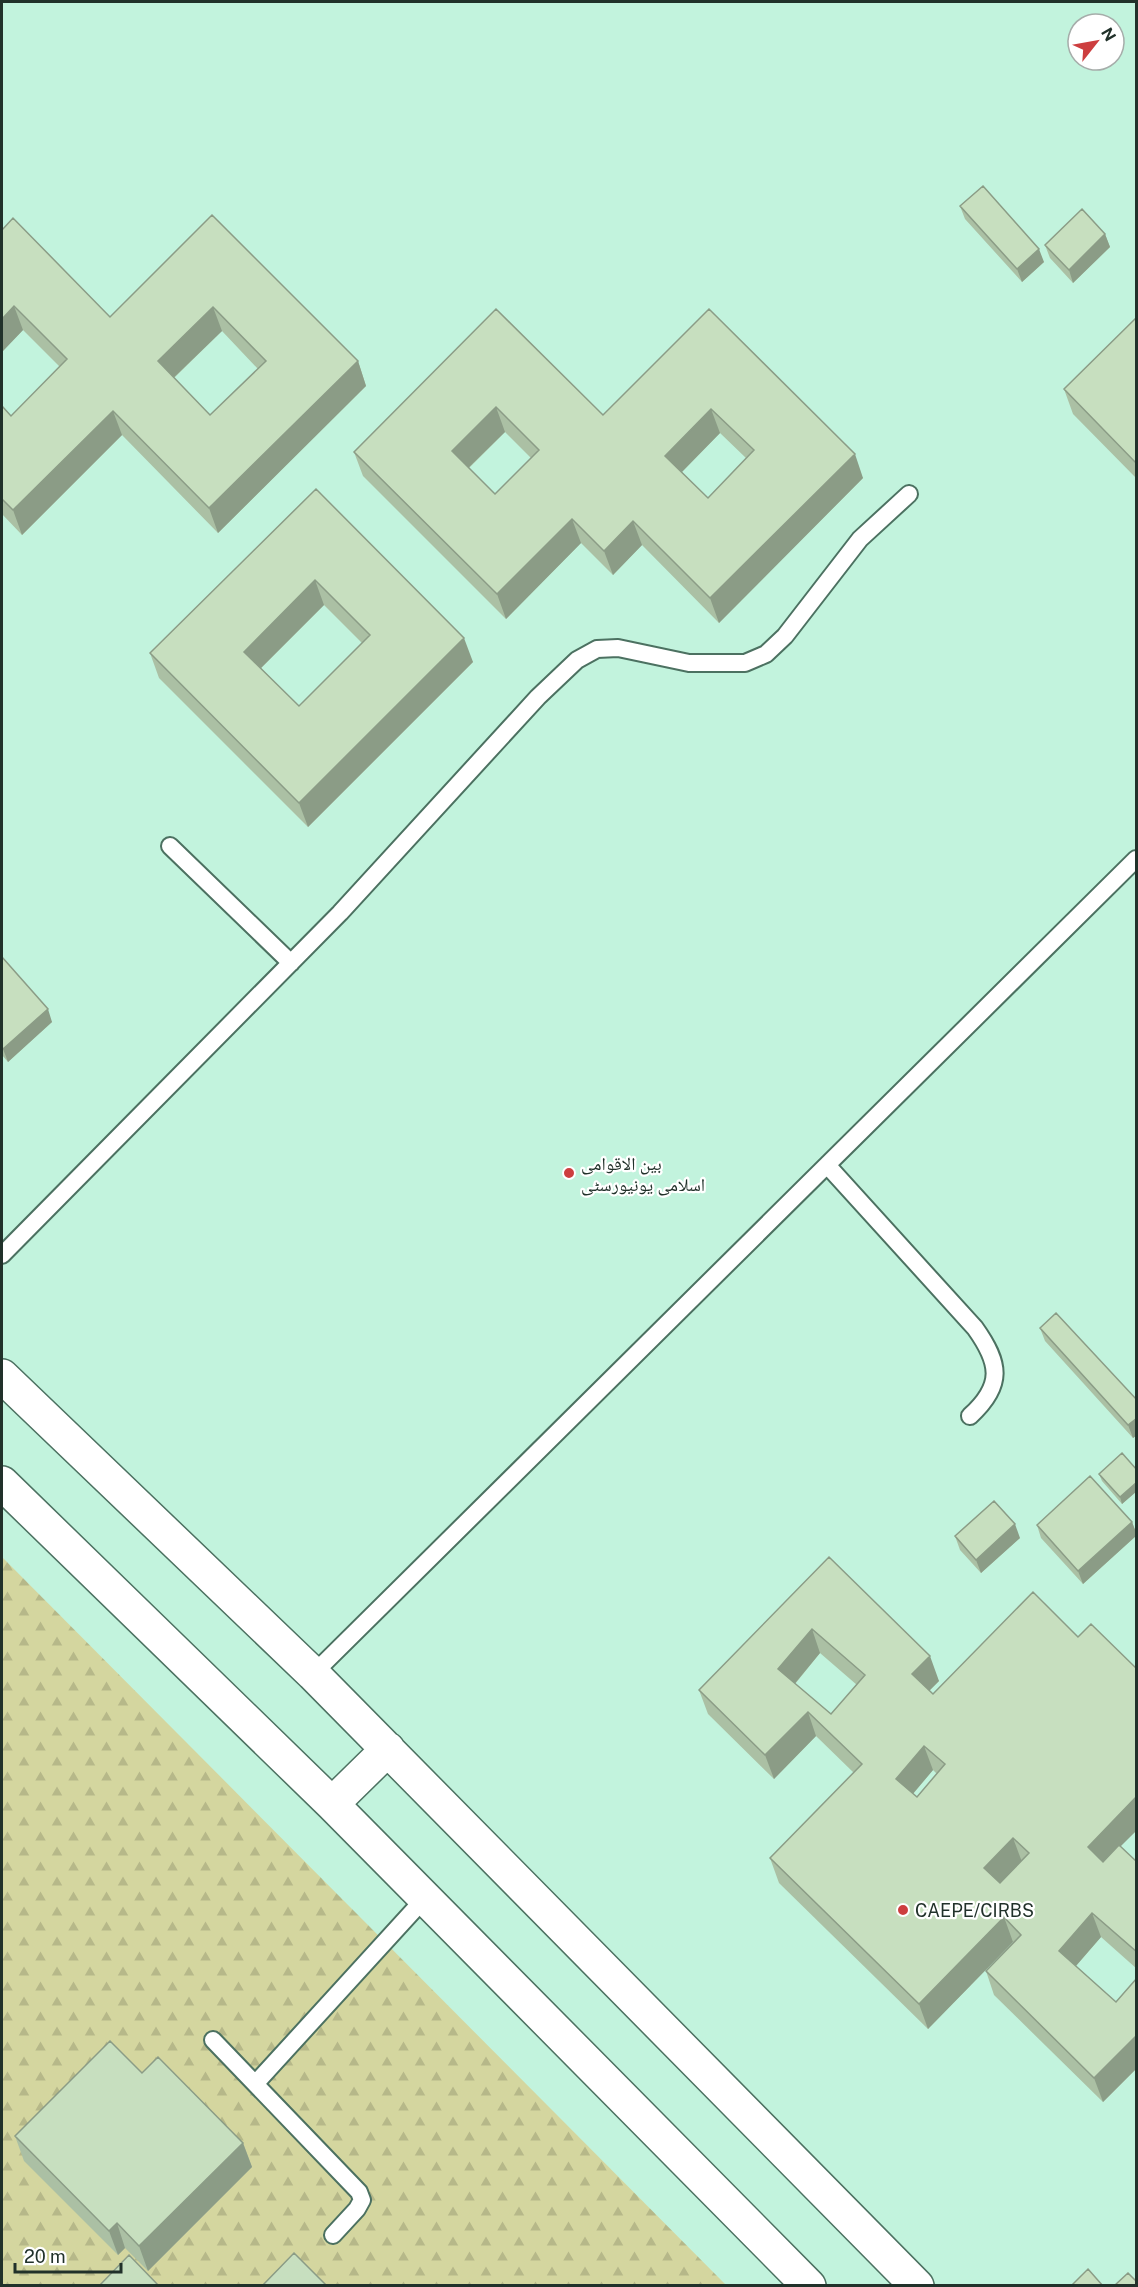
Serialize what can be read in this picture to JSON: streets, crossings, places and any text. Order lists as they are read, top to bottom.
{
  "places": ["بین الاقوامی اسلامی یونیورسٹی", "CAEPE/CIRBS"],
  "scale_bar": "20 m",
  "north": "top right"
}
